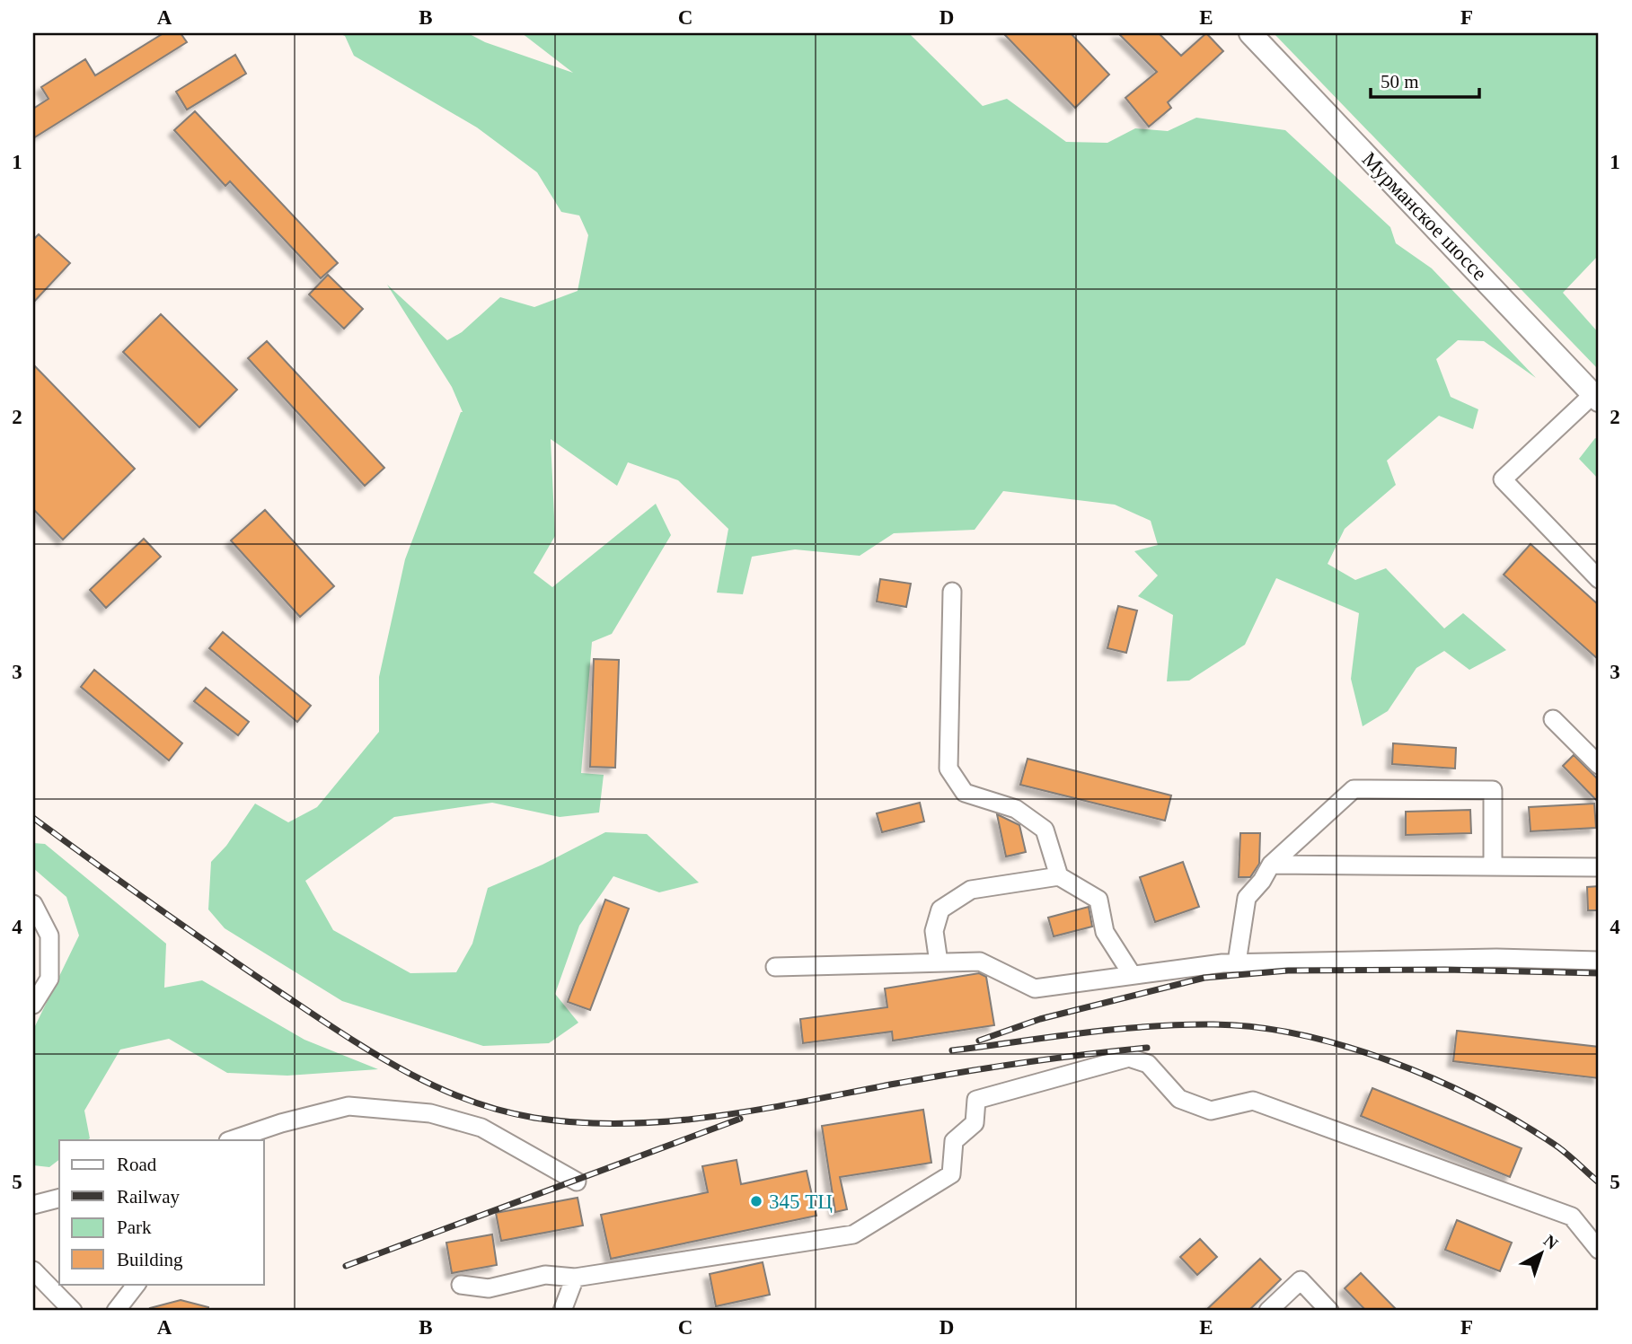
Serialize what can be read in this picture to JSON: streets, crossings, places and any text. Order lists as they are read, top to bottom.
{
  "streets": {
    "main road": ["Мурманское шоссе"]
  },
  "places": ["345 ТЦ"],
  "legend": [
    "Road",
    "Railway",
    "Park",
    "Building"
  ],
  "scale_bar": "50 m",
  "north": "top right",
  "grid": {
    "columns": [
      "A",
      "B",
      "C",
      "D",
      "E",
      "F"
    ],
    "rows": [
      "1",
      "2",
      "3",
      "4",
      "5"
    ]
  }
}
